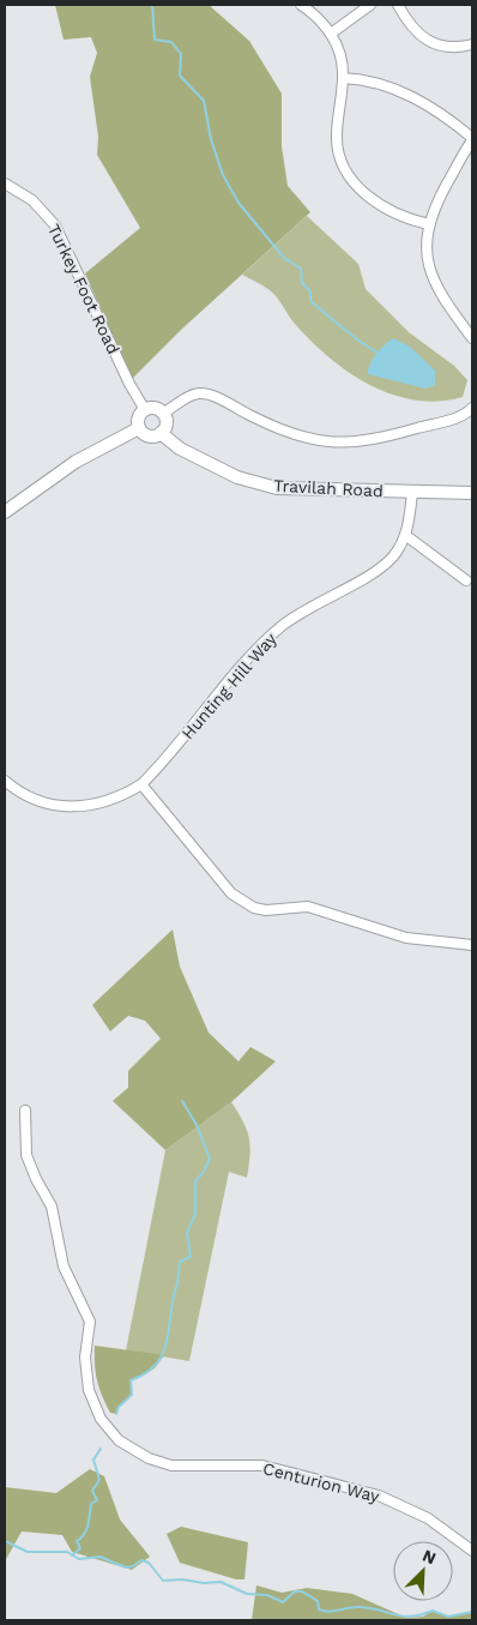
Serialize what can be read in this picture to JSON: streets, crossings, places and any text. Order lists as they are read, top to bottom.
{
  "streets": {
    "main road": ["Travilah Road"],
    "street": ["Turkey Foot Road", "Hunting Hill Way", "Centurion Way"]
  },
  "crossings": [
    ["Turkey Foot Road", "Travilah Road"],
    ["Travilah Road", "Hunting Hill Way"]
  ],
  "north": "top right"
}
